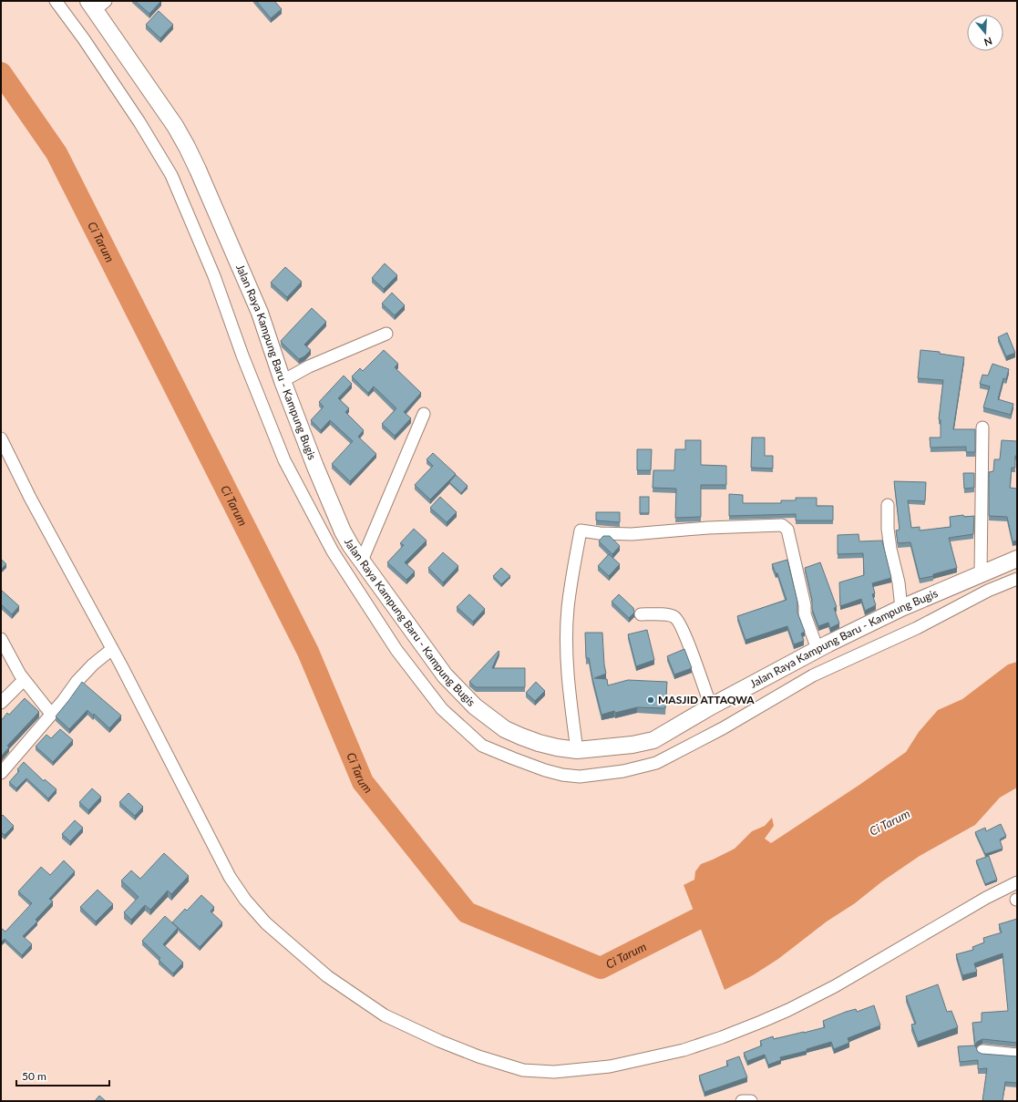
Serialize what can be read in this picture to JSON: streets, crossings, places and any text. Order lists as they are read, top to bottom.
{
  "streets": {
    "street": ["Jalan Raya Kampung Baru - Kampung Bugis"]
  },
  "water": ["Ci Tarum"],
  "places": ["MASJID ATTAQWA"],
  "scale_bar": "50 m",
  "north": "bottom"
}
